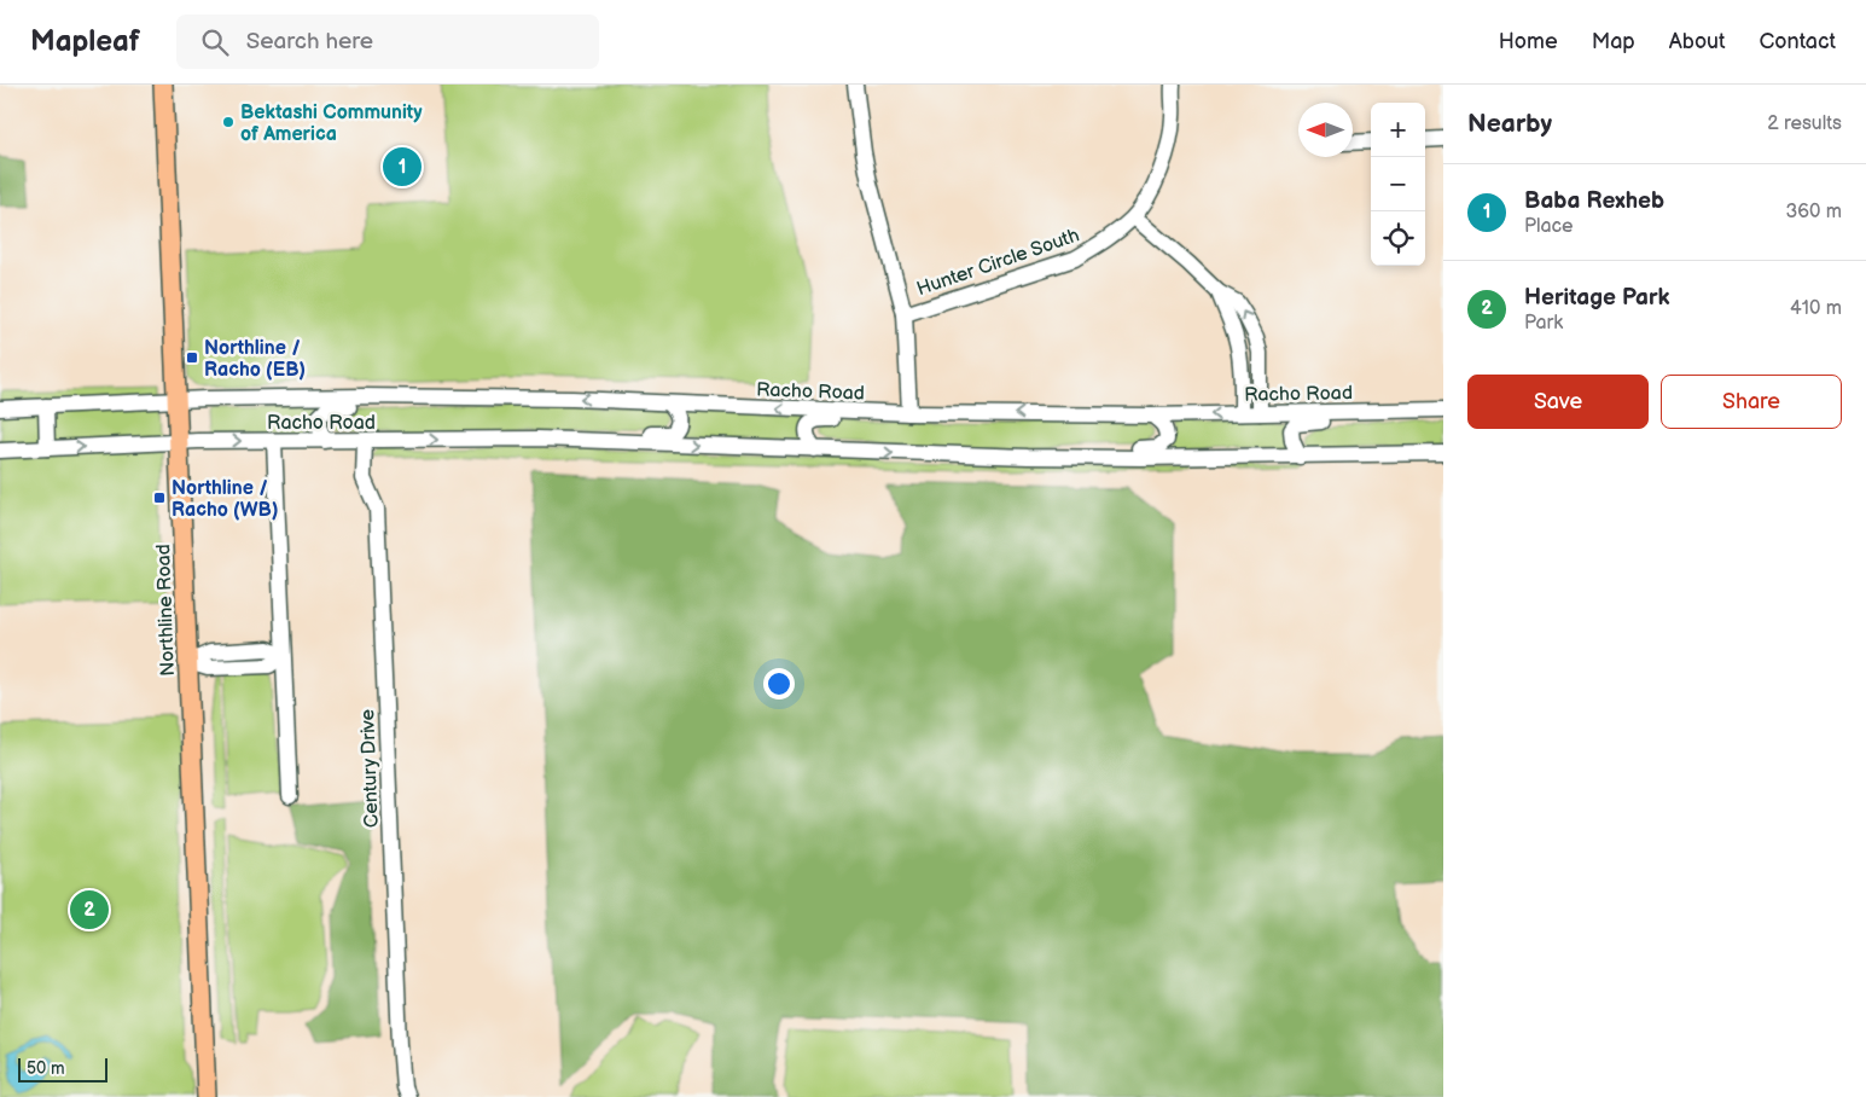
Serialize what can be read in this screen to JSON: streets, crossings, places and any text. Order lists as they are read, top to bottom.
{
  "streets": {
    "main road": ["Northline Road"],
    "street": ["Hunter Circle South", "Racho Road", "Century Drive"]
  },
  "crossings": [
    ["Racho Road", "Northline Road"],
    ["Racho Road", "Century Drive"]
  ],
  "places": {
    "other": ["Bektashi Community of America"],
    "transit": ["Northline / Racho (EB)", "Northline / Racho (WB)"]
  },
  "scale_bar": "50 m",
  "north": "left",
  "page": {
    "header": "Mapleaf",
    "search": "Search here",
    "nav": [
      "Home",
      "Map",
      "About",
      "Contact"
    ],
    "heading": ["Nearby", "2 results"],
    "map_buttons": ["+", "−"],
    "pins": ["1", "2"],
    "list": [
      {
        "mark": "1",
        "name": "Baba Rexheb",
        "note": "Place",
        "value": "360 m"
      },
      {
        "mark": "2",
        "name": "Heritage Park",
        "note": "Park",
        "value": "410 m"
      }
    ],
    "buttons": ["Save", "Share"],
    "scale": "50 m"
  }
}
